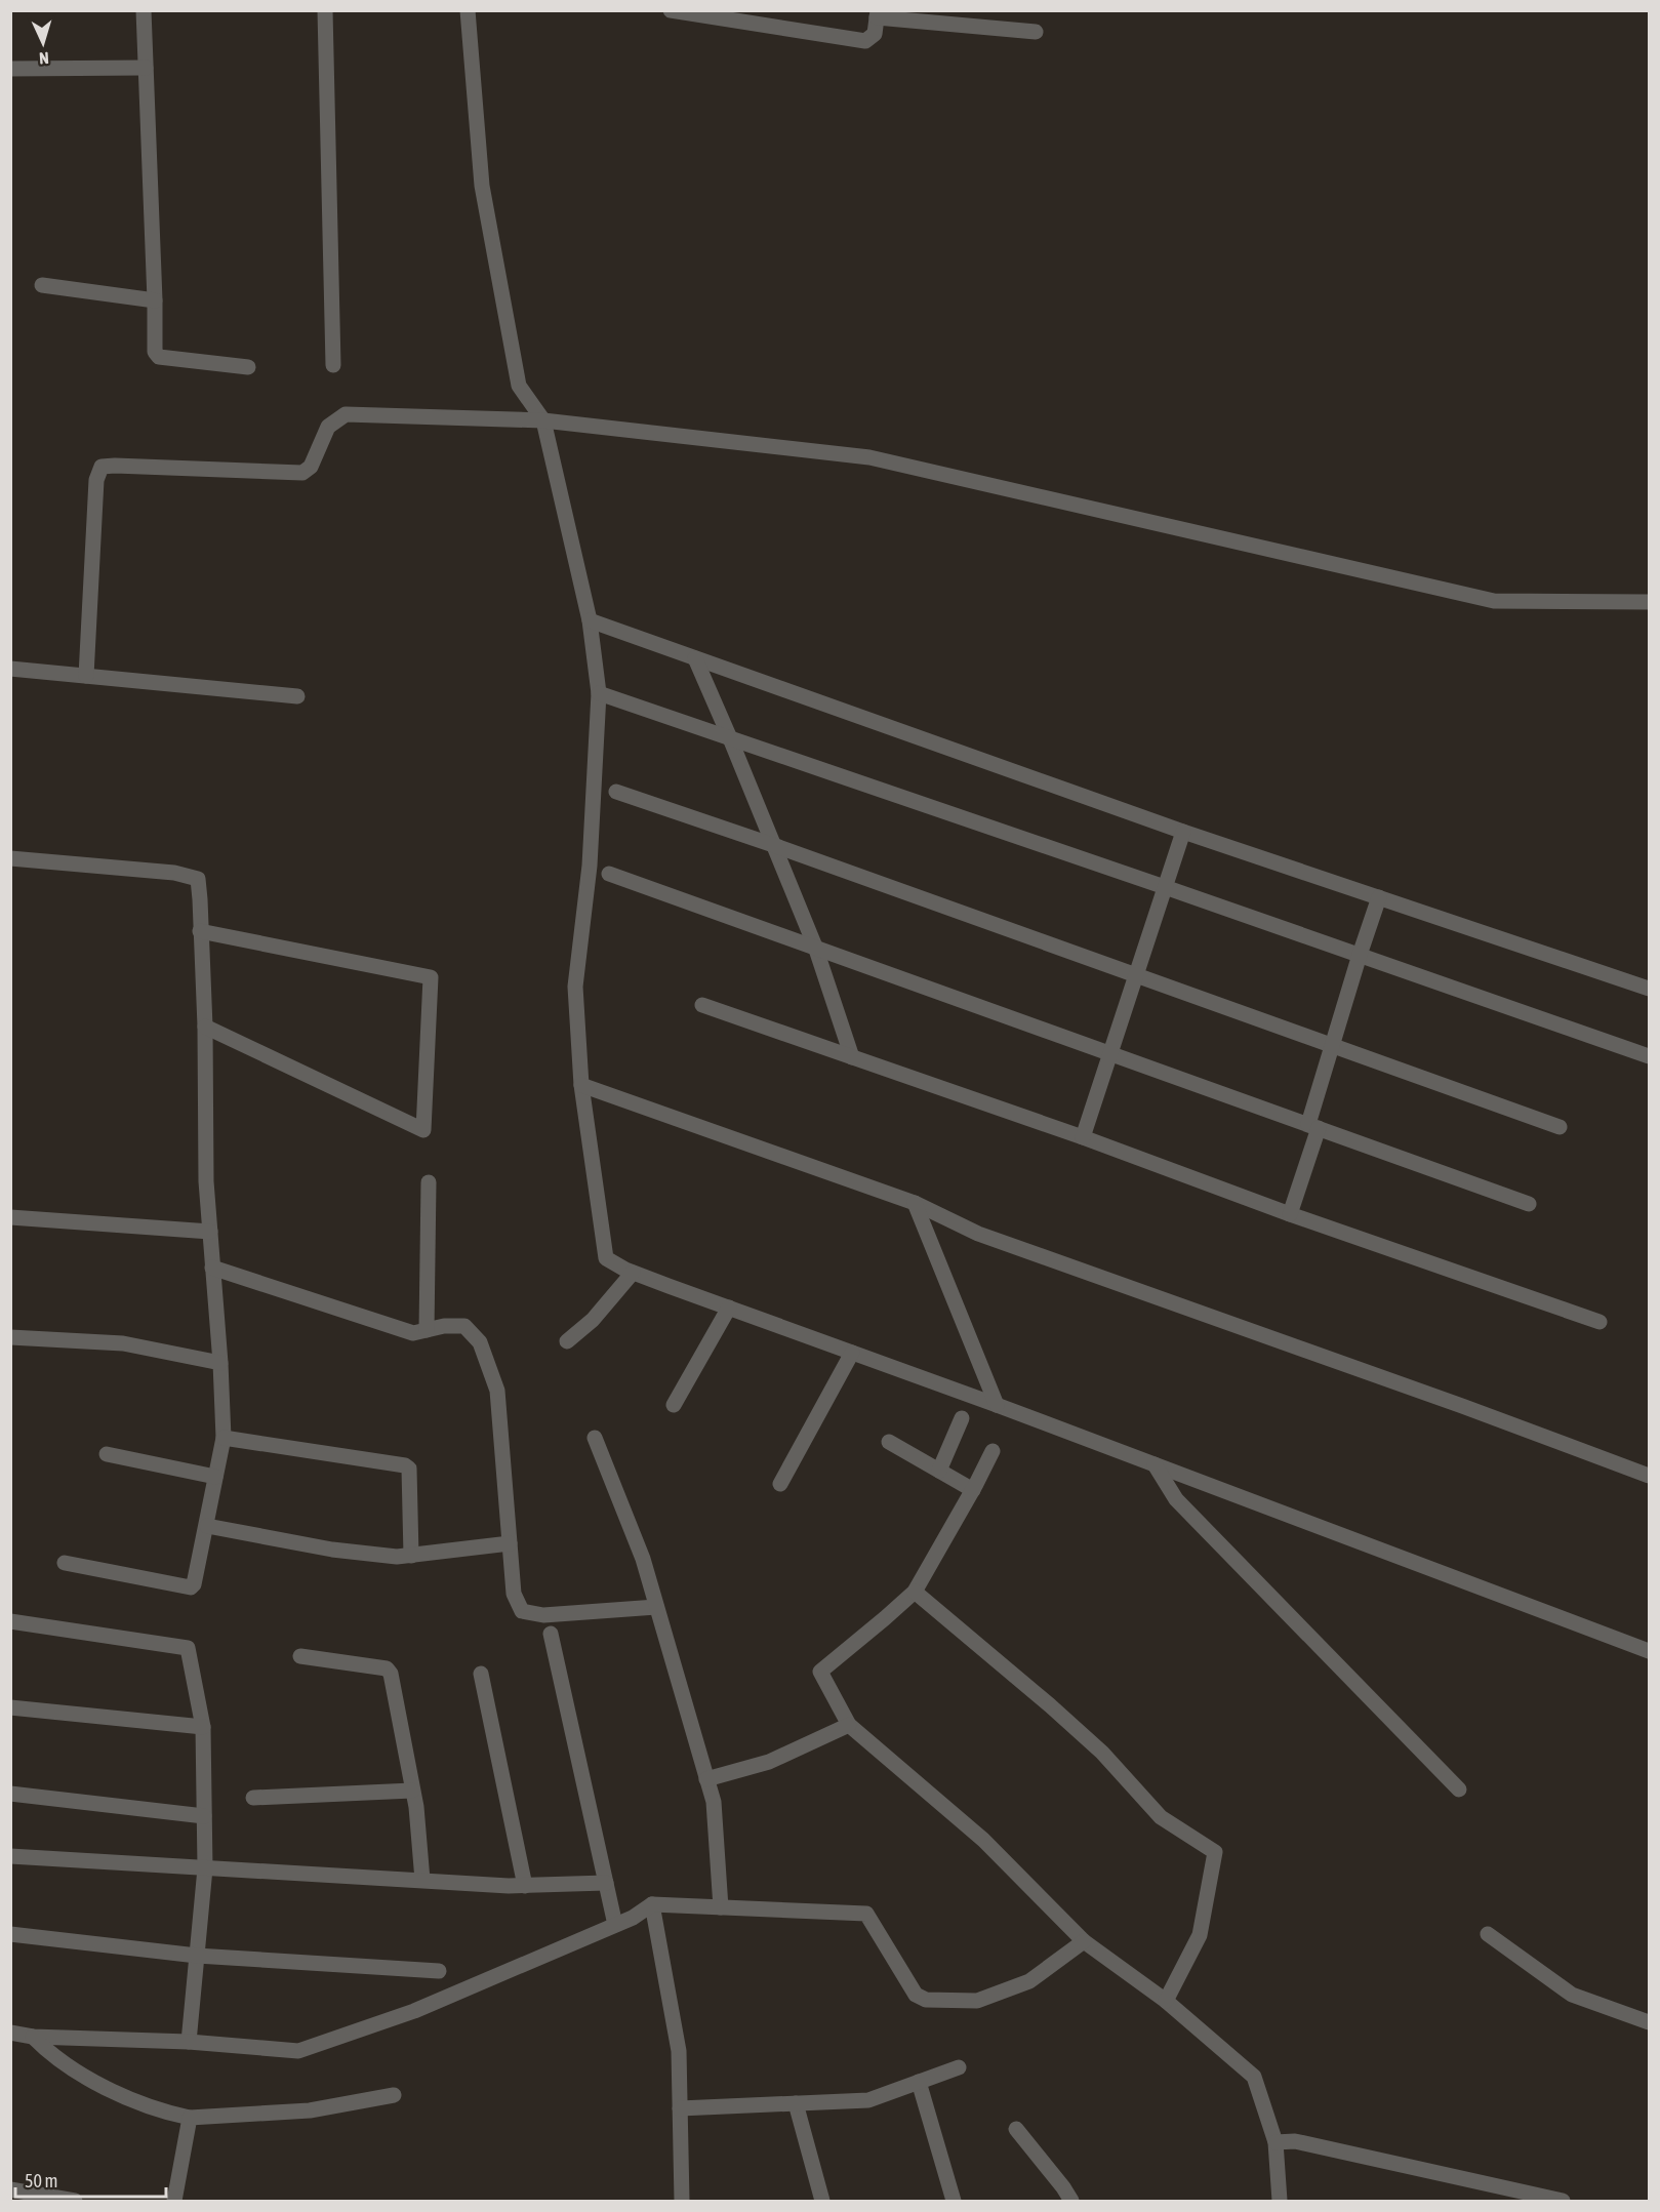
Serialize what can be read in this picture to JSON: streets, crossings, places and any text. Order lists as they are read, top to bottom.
{
  "scale_bar": "50 m",
  "north": "bottom"
}
